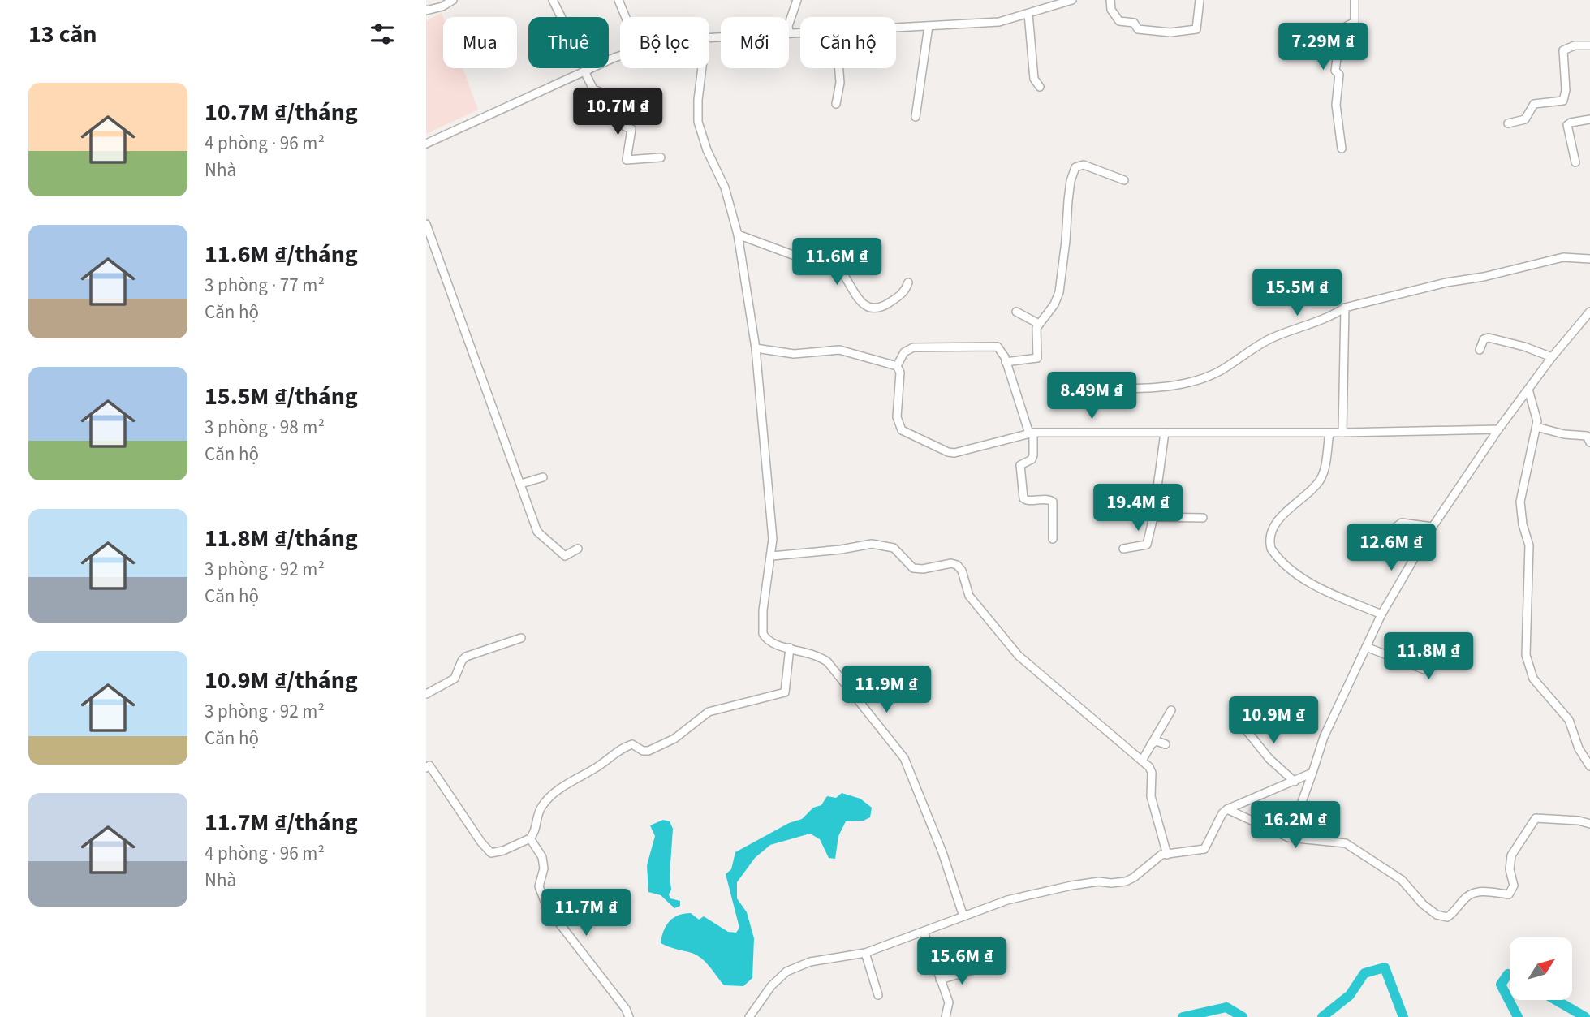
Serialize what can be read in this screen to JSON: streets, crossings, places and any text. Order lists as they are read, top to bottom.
{
  "north": "top right",
  "page": {
    "heading": "13 căn",
    "chip": [
      "Mua",
      "Thuê",
      "Bộ lọc",
      "Mới",
      "Căn hộ"
    ],
    "price": [
      "7.29M ₫",
      "10.7M ₫",
      "11.6M ₫",
      "15.5M ₫",
      "8.49M ₫",
      "19.4M ₫",
      "12.6M ₫",
      "11.8M ₫",
      "11.9M ₫",
      "10.9M ₫",
      "16.2M ₫",
      "11.7M ₫",
      "15.6M ₫"
    ],
    "list": [
      {
        "name": "10.7M ₫/tháng",
        "note": "4 phòng · 96 m² · Nhà"
      },
      {
        "name": "11.6M ₫/tháng",
        "note": "3 phòng · 77 m² · Căn hộ"
      },
      {
        "name": "15.5M ₫/tháng",
        "note": "3 phòng · 98 m² · Căn hộ"
      },
      {
        "name": "11.8M ₫/tháng",
        "note": "3 phòng · 92 m² · Căn hộ"
      },
      {
        "name": "10.9M ₫/tháng",
        "note": "3 phòng · 92 m² · Căn hộ"
      },
      {
        "name": "11.7M ₫/tháng",
        "note": "4 phòng · 96 m² · Nhà"
      }
    ]
  }
}
